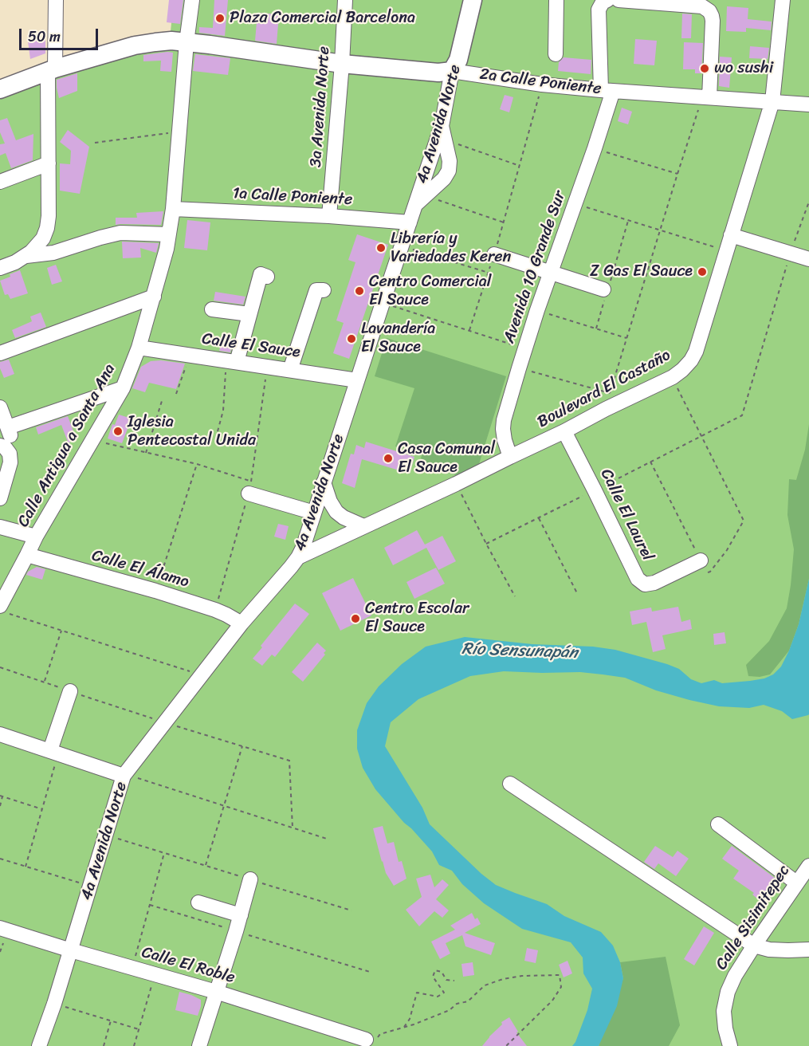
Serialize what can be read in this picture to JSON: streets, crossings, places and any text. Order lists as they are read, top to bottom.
{
  "streets": {
    "main road": ["2a Calle Poniente", "4a Avenida Norte"],
    "street": [
      "3a Avenida Norte",
      "1a Calle Poniente",
      "Avenida 10 Grande Sur",
      "Calle El Sauce",
      "Boulevard El Castaño",
      "Calle Antigua a Santa Ana",
      "Calle El Laurel",
      "Calle El Álamo",
      "Calle Sisimitepec",
      "Calle El Roble"
    ]
  },
  "crossings": [
    ["2a Calle Poniente", "3a Avenida Norte"],
    ["2a Calle Poniente", "4a Avenida Norte"],
    ["2a Calle Poniente", "Avenida 10 Grande Sur"],
    ["2a Calle Poniente", "Boulevard El Castaño"],
    ["2a Calle Poniente", "Calle Antigua a Santa Ana"],
    ["3a Avenida Norte", "1a Calle Poniente"],
    ["4a Avenida Norte", "1a Calle Poniente"],
    ["4a Avenida Norte", "Calle El Sauce"],
    ["4a Avenida Norte", "Boulevard El Castaño"],
    ["4a Avenida Norte", "Calle El Álamo"],
    ["4a Avenida Norte", "Calle El Roble"],
    ["1a Calle Poniente", "Calle Antigua a Santa Ana"],
    ["Avenida 10 Grande Sur", "Boulevard El Castaño"],
    ["Calle El Sauce", "Calle Antigua a Santa Ana"],
    ["Boulevard El Castaño", "Calle El Laurel"],
    ["Calle Antigua a Santa Ana", "Calle El Álamo"]
  ],
  "water": ["Río Sensunapán"],
  "places": [
    "Plaza Comercial Barcelona",
    "wo sushi",
    "Librería y Variedades Keren",
    "Z Gas El Sauce",
    "Centro Comercial El Sauce",
    "Lavandería El Sauce",
    "Iglesia Pentecostal Unida",
    "Casa Comunal El Sauce",
    "Centro Escolar El Sauce"
  ],
  "scale_bar": "50 m"
}
